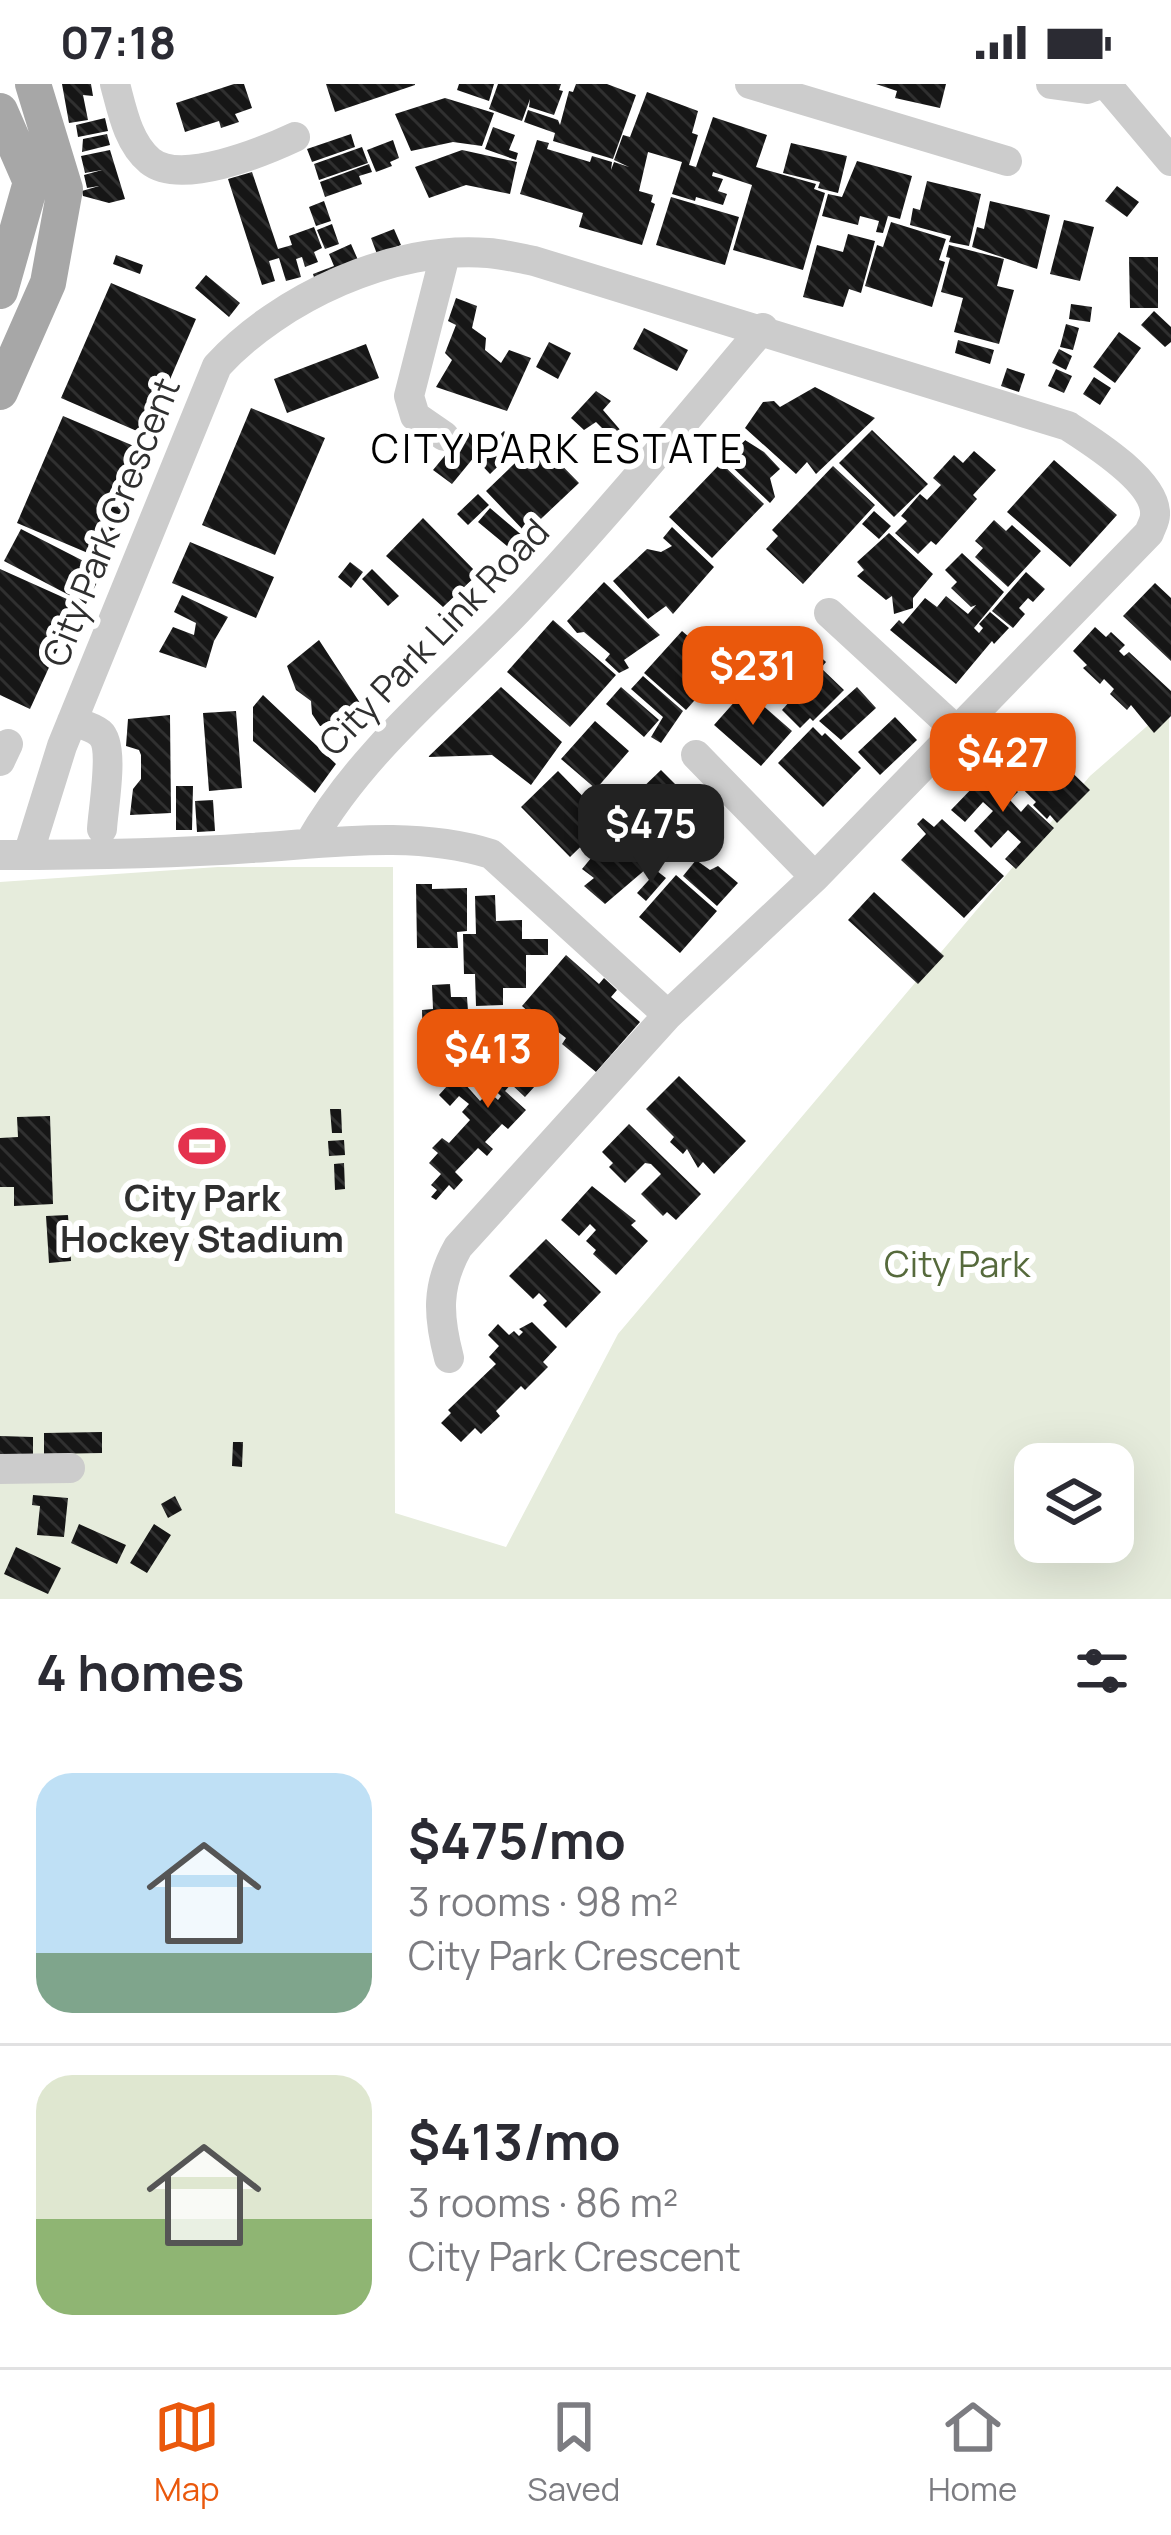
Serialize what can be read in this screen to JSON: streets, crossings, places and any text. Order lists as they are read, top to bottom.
{
  "streets": {
    "street": ["City Park Crescent", "City Park Link Road"]
  },
  "crossings": [
    ["City Park Crescent", "City Park Link Road"]
  ],
  "districts": ["CITY PARK ESTATE"],
  "parks": ["City Park"],
  "places": {
    "sports": ["City Park Hockey Stadium"]
  },
  "page": {
    "status": "07:18",
    "price": [
      "$231",
      "$427",
      "$475",
      "$413"
    ],
    "heading": "4 homes",
    "list": [
      {
        "name": "$475/mo",
        "note": "3 rooms · 98 m² · City Park Crescent"
      },
      {
        "name": "$413/mo",
        "note": "3 rooms · 86 m² · City Park Crescent"
      }
    ],
    "tabs": ["Map", "Saved", "Home"]
  }
}
